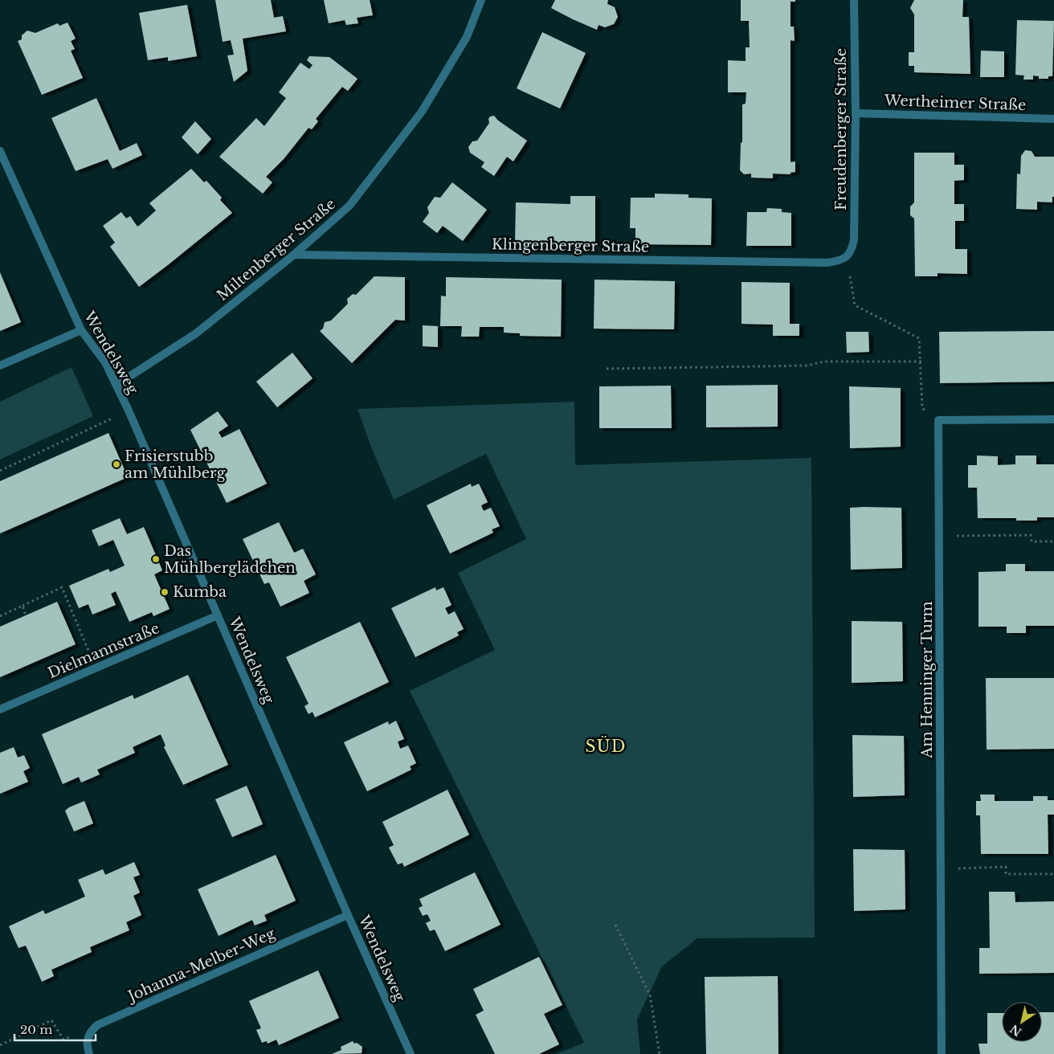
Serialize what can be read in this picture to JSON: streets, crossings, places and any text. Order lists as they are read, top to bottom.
{
  "streets": {
    "street": [
      "Wertheimer Straße",
      "Freudenberger Straße",
      "Klingenberger Straße",
      "Miltenberger Straße",
      "Wendelsweg",
      "Dielmannstraße",
      "Am Henninger Turm",
      "Johanna-Melber-Weg"
    ]
  },
  "crossings": [
    ["Wertheimer Straße", "Freudenberger Straße"],
    ["Freudenberger Straße", "Klingenberger Straße"],
    ["Klingenberger Straße", "Miltenberger Straße"],
    ["Miltenberger Straße", "Wendelsweg"],
    ["Wendelsweg", "Dielmannstraße"],
    ["Wendelsweg", "Johanna-Melber-Weg"]
  ],
  "districts": ["SÜD"],
  "places": ["Frisierstubb am Mühlberg", "Das Mühlberglädchen", "Kumba"],
  "scale_bar": "20 m",
  "north": "bottom left"
}
